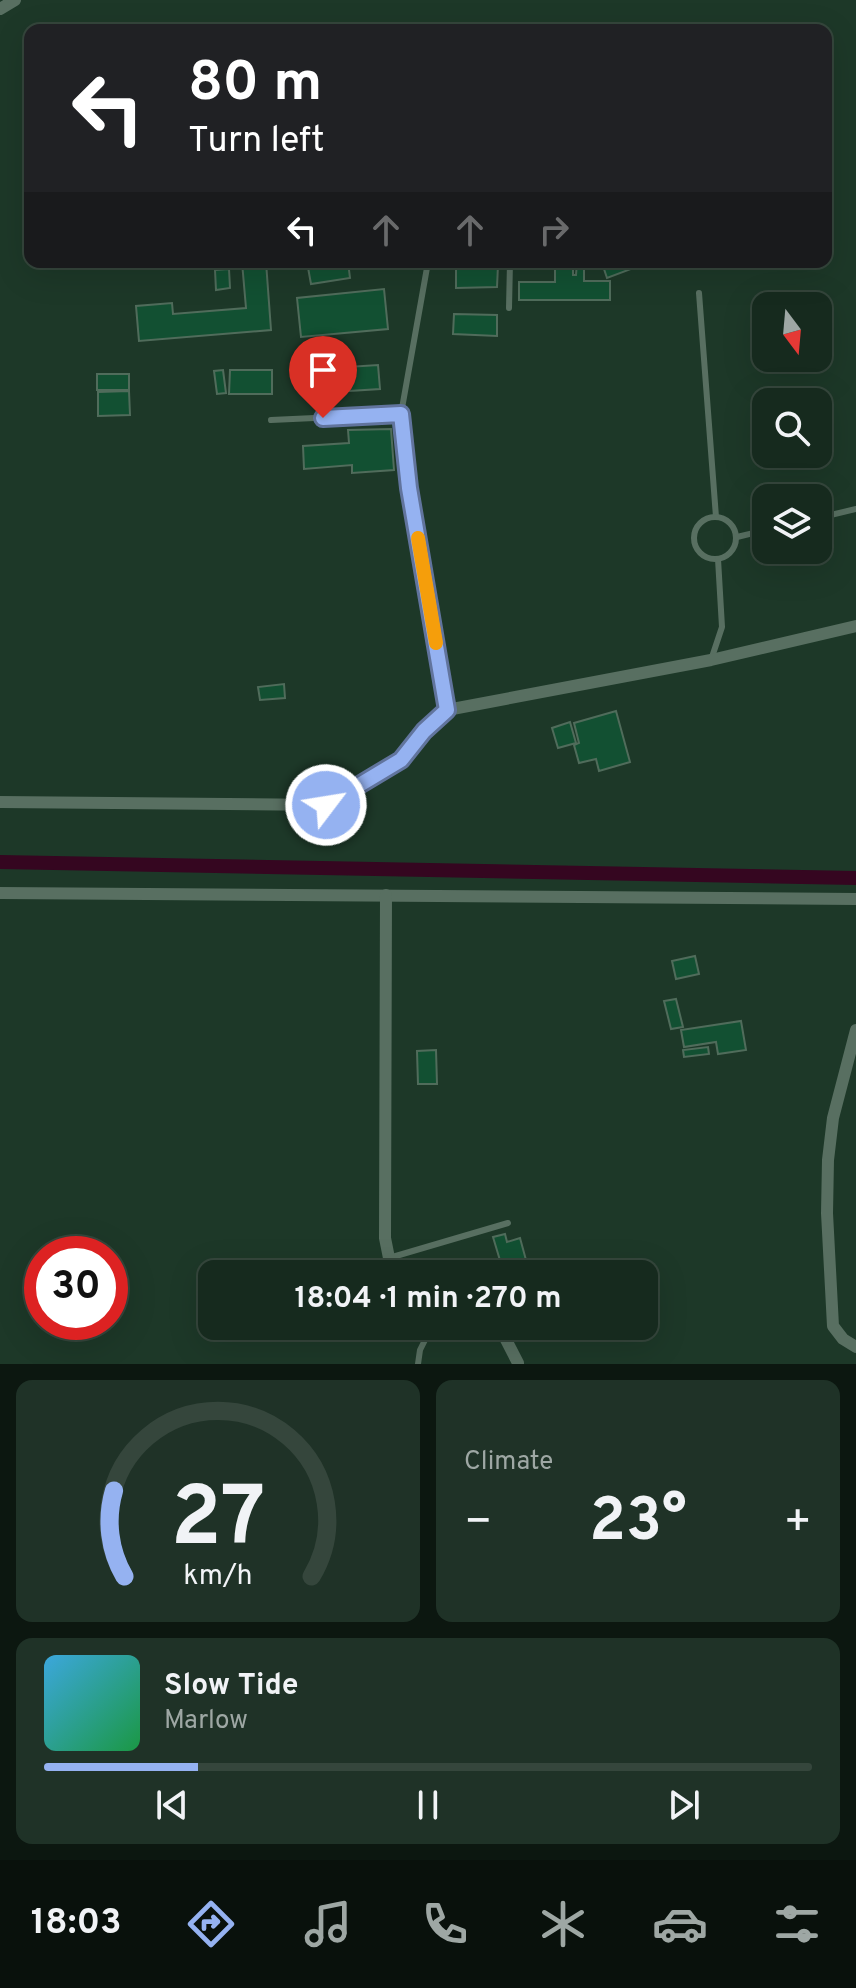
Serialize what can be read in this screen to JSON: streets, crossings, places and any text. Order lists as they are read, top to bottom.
{
  "north": "bottom",
  "page": {
    "turn": ["80 m", "Turn left"],
    "limit": "30",
    "trip": "18:04 · 1 min · 270 m",
    "tile": "Climate",
    "heat": ["−", "23°", "+"],
    "song": ["Slow Tide", "Marlow"],
    "tabs": "18:03",
    "gauge": ["27", "km/h"]
  }
}
